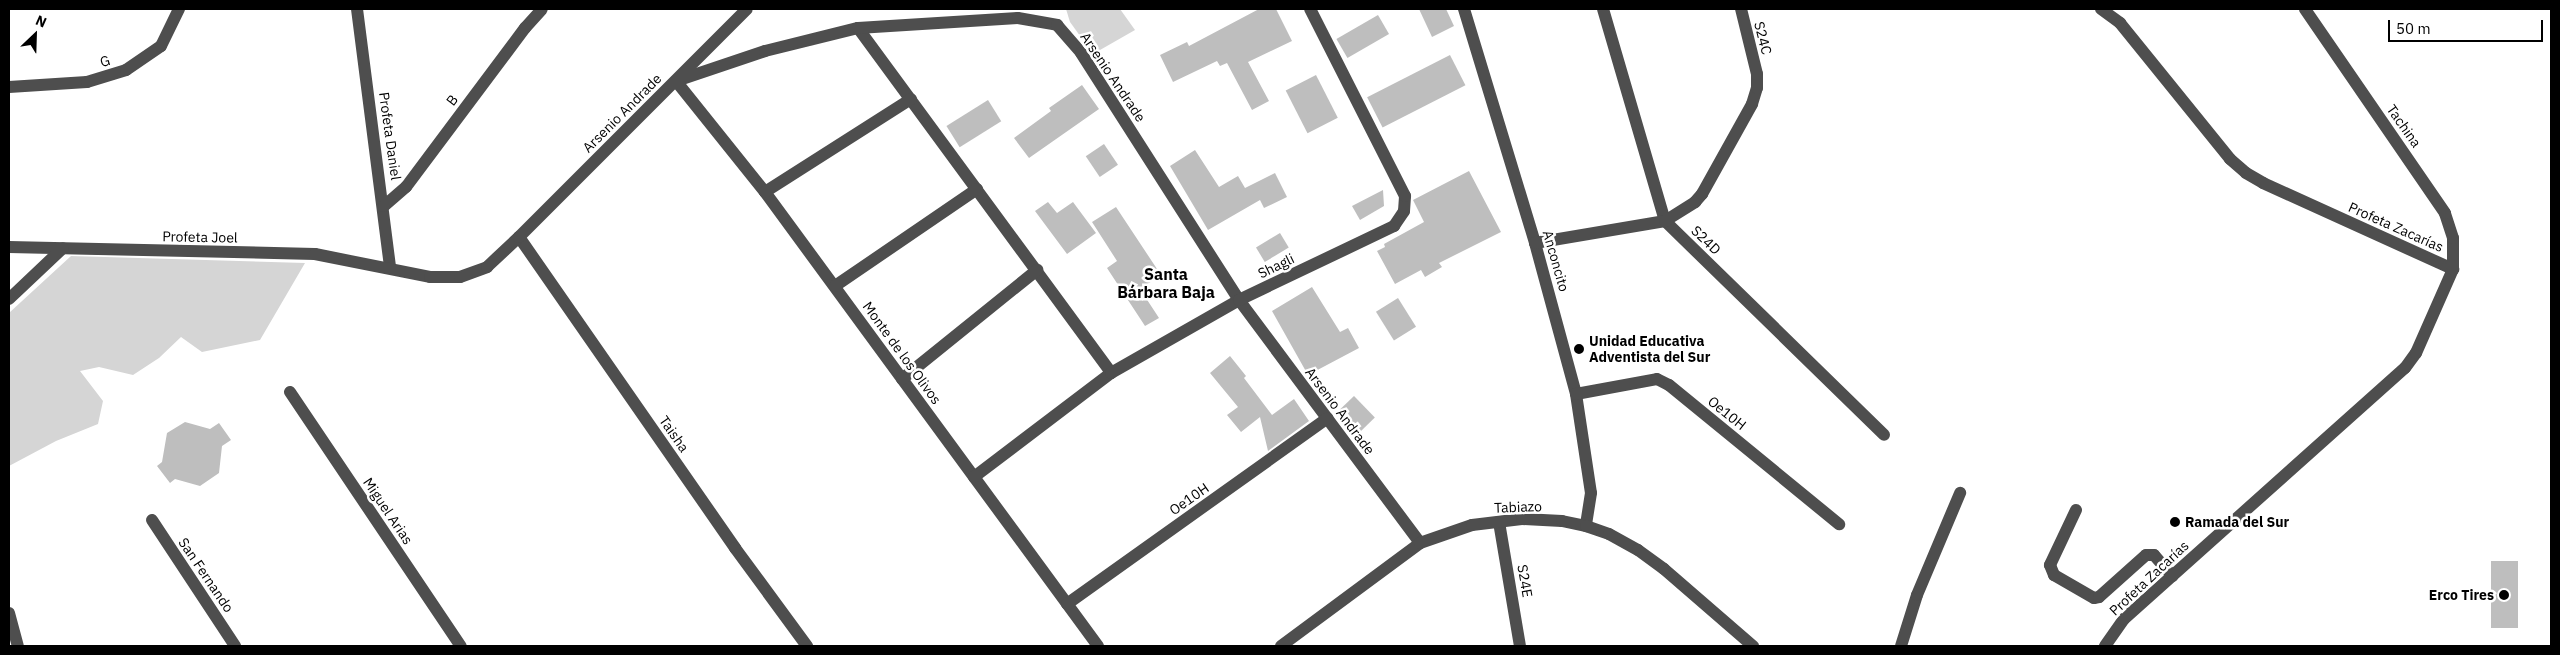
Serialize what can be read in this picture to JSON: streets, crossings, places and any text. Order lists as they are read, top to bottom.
{
  "streets": {
    "street": [
      "S24C",
      "G",
      "Arsenio Andrade",
      "B",
      "Tachina",
      "Profeta Daniel",
      "Profeta Zacarías",
      "Profeta Joel",
      "S24D",
      "Anconcito",
      "Shagli",
      "Monte de los Olivos",
      "Oe10H",
      "Taisha",
      "Tabiazo",
      "Miguel Arias",
      "San Fernando",
      "S24E"
    ]
  },
  "crossings": [
    ["S24C", "S24D"],
    ["Arsenio Andrade", "Profeta Daniel"],
    ["Arsenio Andrade", "Profeta Joel"],
    ["Arsenio Andrade", "Shagli"],
    ["Arsenio Andrade", "Monte de los Olivos"],
    ["Arsenio Andrade", "Oe10H"],
    ["Arsenio Andrade", "Taisha"],
    ["Arsenio Andrade", "Tabiazo"],
    ["B", "Profeta Daniel"],
    ["Tachina", "Profeta Zacarías"],
    ["Profeta Daniel", "Profeta Joel"],
    ["Anconcito", "Oe10H"],
    ["Anconcito", "Tabiazo"],
    ["Shagli", "Monte de los Olivos"],
    ["Monte de los Olivos", "Oe10H"],
    ["Tabiazo", "S24E"]
  ],
  "districts": ["Santa Bárbara Baja"],
  "places": ["Unidad Educativa Adventista del Sur", "Ramada del Sur", "Erco Tires"],
  "scale_bar": "50 m",
  "north": "top right"
}
